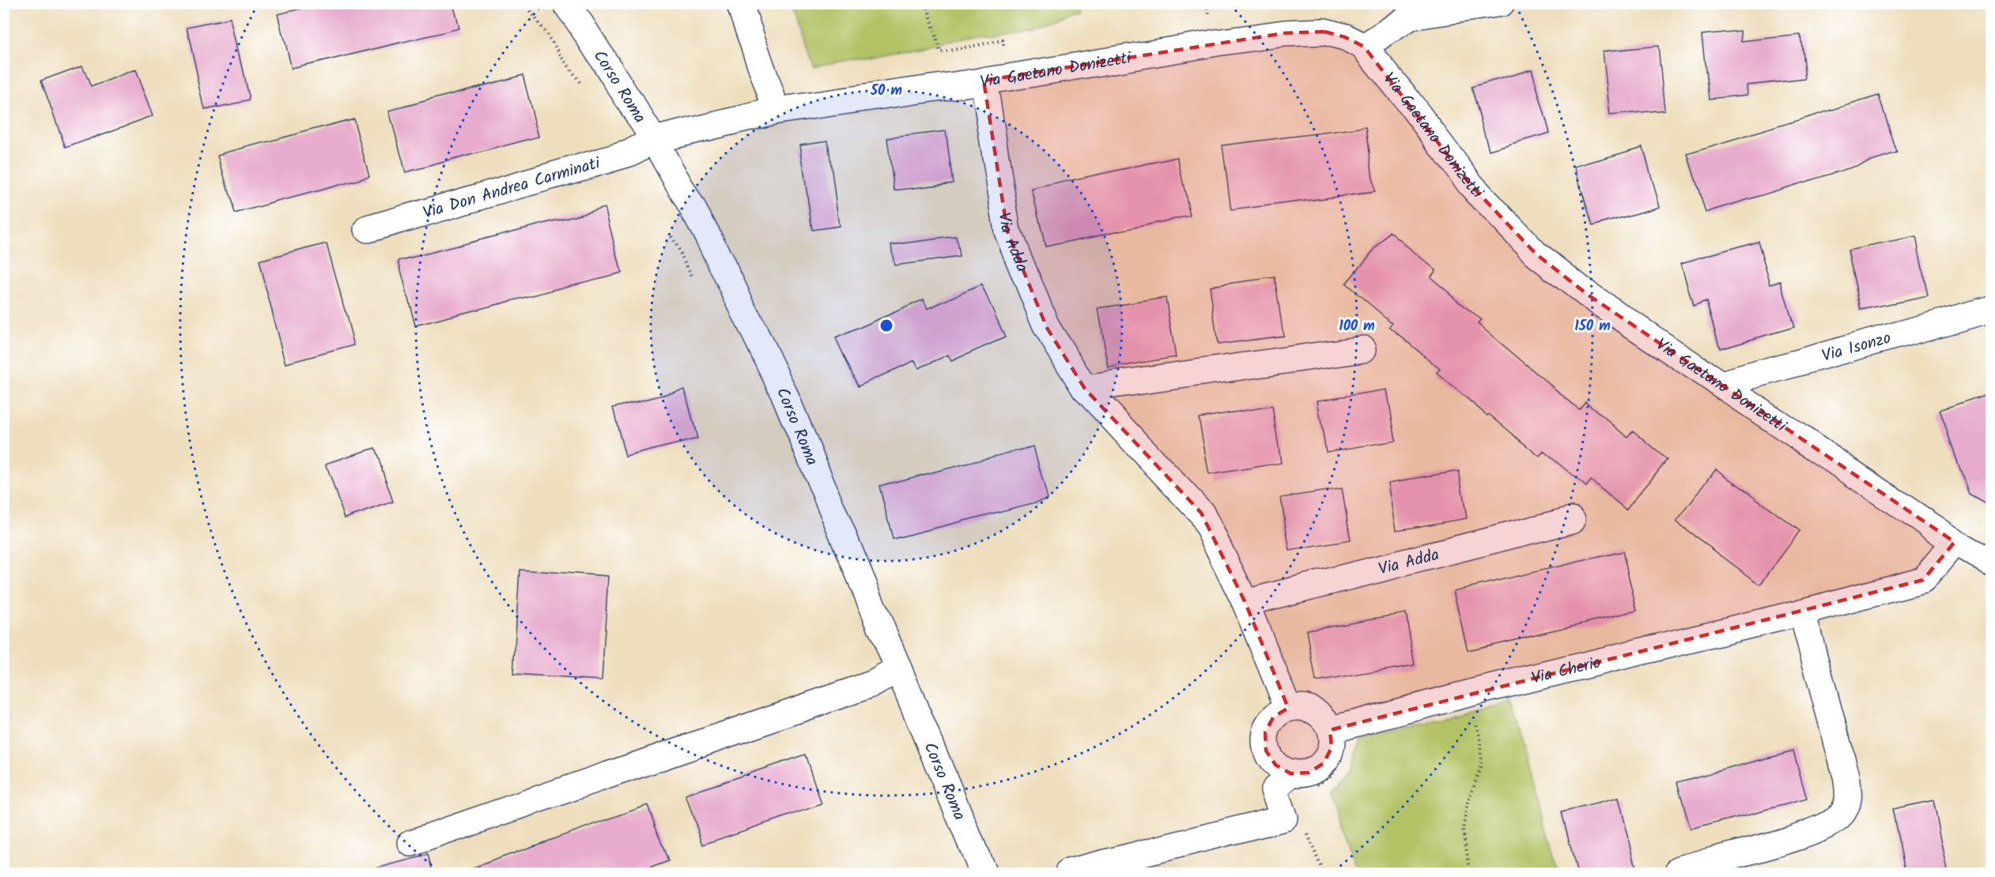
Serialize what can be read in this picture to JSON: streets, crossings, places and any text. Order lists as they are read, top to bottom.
{
  "streets": {
    "street": [
      "Via Gaetano Donizetti",
      "Corso Roma",
      "Via Don Andrea Carminati",
      "Via Adda",
      "Via Isonzo",
      "Via Cherio"
    ]
  },
  "crossings": [
    ["Via Gaetano Donizetti", "Corso Roma"],
    ["Via Gaetano Donizetti", "Via Don Andrea Carminati"],
    ["Via Gaetano Donizetti", "Via Adda"],
    ["Via Gaetano Donizetti", "Via Isonzo"],
    ["Via Gaetano Donizetti", "Via Cherio"],
    ["Corso Roma", "Via Don Andrea Carminati"],
    ["Via Adda", "Via Cherio"]
  ],
  "rings": ["50 m", "100 m", "150 m"]
}
